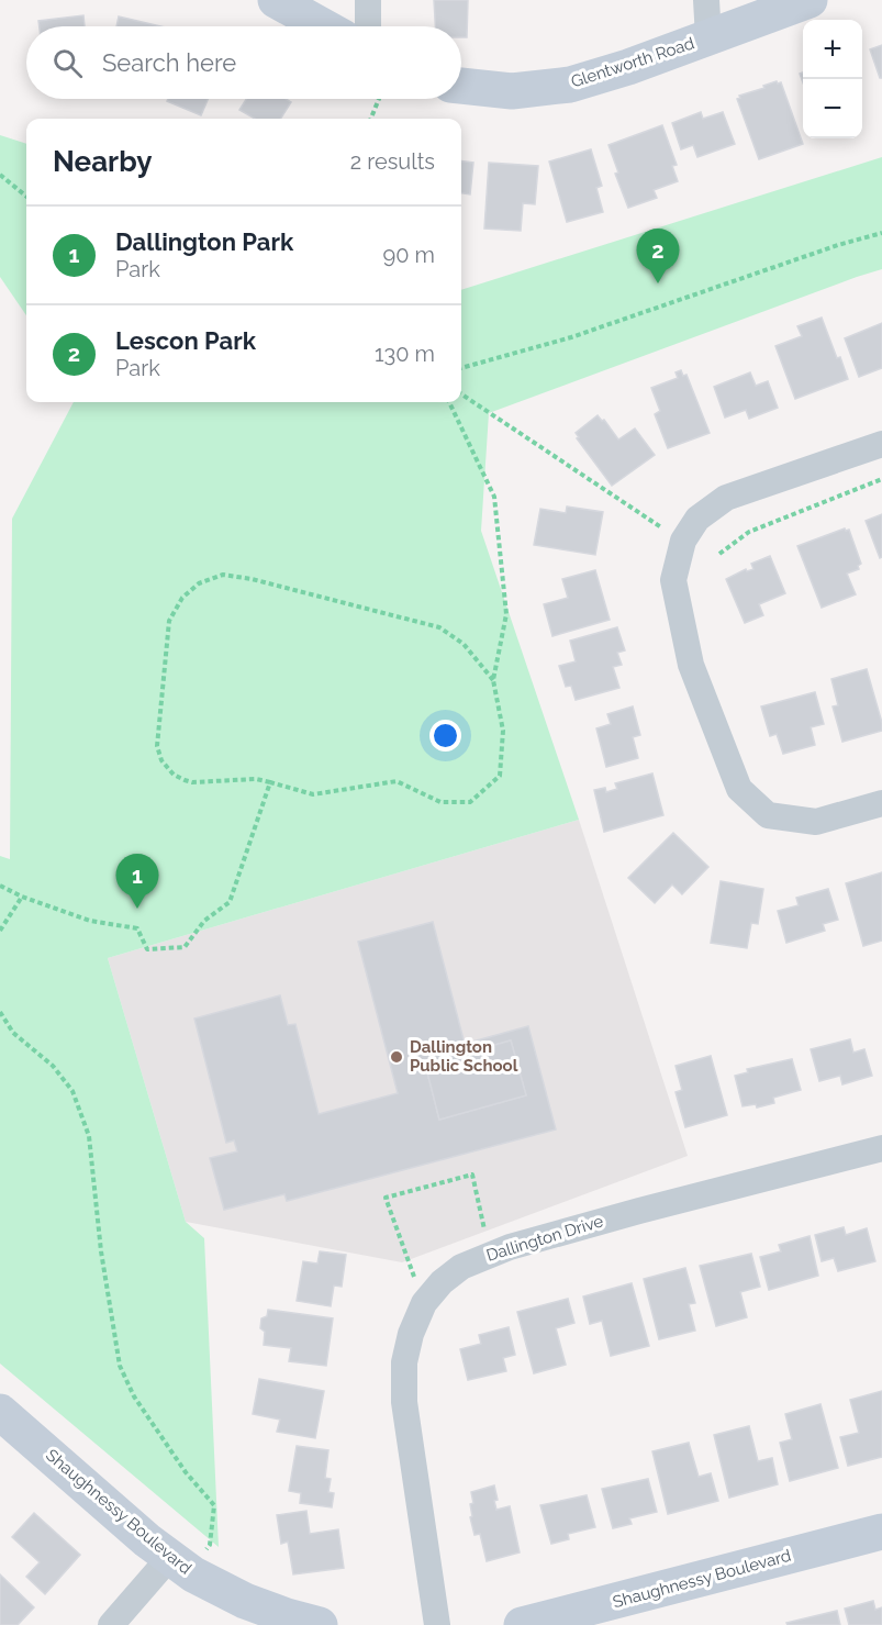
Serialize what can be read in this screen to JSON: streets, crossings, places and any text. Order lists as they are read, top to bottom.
{
  "streets": {
    "street": ["Glentworth Road", "Dallington Drive", "Shaughnessy Boulevard"]
  },
  "places": ["Dallington Public School"],
  "page": {
    "map_buttons": ["+", "−"],
    "search": "Search here",
    "heading": ["Nearby", "2 results"],
    "list": [
      {
        "mark": "1",
        "name": "Dallington Park",
        "note": "Park",
        "value": "90 m"
      },
      {
        "mark": "2",
        "name": "Lescon Park",
        "note": "Park",
        "value": "130 m"
      }
    ],
    "pins": ["2", "1"]
  }
}
